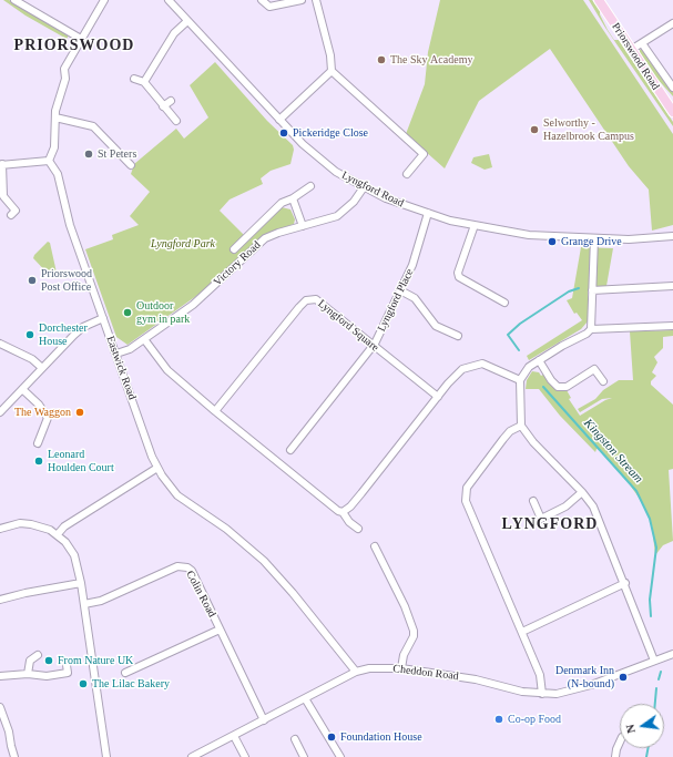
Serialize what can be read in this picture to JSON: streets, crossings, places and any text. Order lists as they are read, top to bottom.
{
  "streets": {
    "main road": ["Priorswood Road"],
    "street": [
      "Lyngford Road",
      "Victory Road",
      "Lyngford Place",
      "Lyngford Square",
      "Eastwick Road",
      "Colin Road",
      "Cheddon Road"
    ]
  },
  "crossings": [
    ["Lyngford Road", "Victory Road"],
    ["Lyngford Road", "Lyngford Place"],
    ["Victory Road", "Eastwick Road"],
    ["Lyngford Place", "Lyngford Square"],
    ["Eastwick Road", "Cheddon Road"],
    ["Colin Road", "Cheddon Road"]
  ],
  "districts": ["PRIORSWOOD", "LYNGFORD"],
  "water": ["Kingston Stream"],
  "parks": ["Lyngford Park"],
  "places": [
    "The Sky Academy",
    "Selworthy - Hazelbrook Campus",
    "Pickeridge Close",
    "St Peters",
    "Grange Drive",
    "Priorswood Post Office",
    "Outdoor gym in park",
    "Dorchester House",
    "The Waggon",
    "Leonard Houlden Court",
    "From Nature UK",
    "Denmark Inn (N-bound)",
    "The Lilac Bakery",
    "Co-op Food",
    "Foundation House"
  ],
  "north": "left"
}
